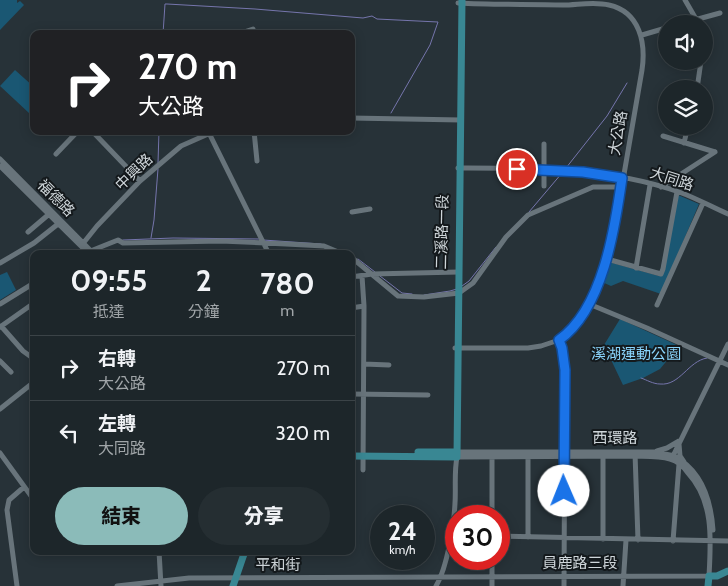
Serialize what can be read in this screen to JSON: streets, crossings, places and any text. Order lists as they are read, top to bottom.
{
  "streets": {
    "main road": ["二溪路一段", "西環路", "員鹿路三段"],
    "street": [
      "大公路",
      "中興路",
      "大同路",
      "福德路",
      "平和街"
    ]
  },
  "crossings": [
    ["大公路", "大同路"],
    ["中興路", "福德路"],
    ["大同路", "二溪路一段"],
    ["二溪路一段", "西環路"],
    ["二溪路一段", "員鹿路三段"],
    ["二溪路一段", "平和街"],
    ["西環路", "員鹿路三段"],
    ["員鹿路三段", "平和街"]
  ],
  "parks": ["溪湖運動公園"],
  "page": {
    "turn": ["270 m", "大公路"],
    "eta": [
      "09:55",
      "抵達",
      "2",
      "分鐘",
      "780",
      "m"
    ],
    "list": [
      {
        "name": "右轉",
        "note": "大公路",
        "value": "270 m"
      },
      {
        "name": "左轉",
        "note": "大同路",
        "value": "320 m"
      }
    ],
    "buttons": ["結束", "分享"],
    "speed": "24 km/h",
    "limit": "30"
  }
}
